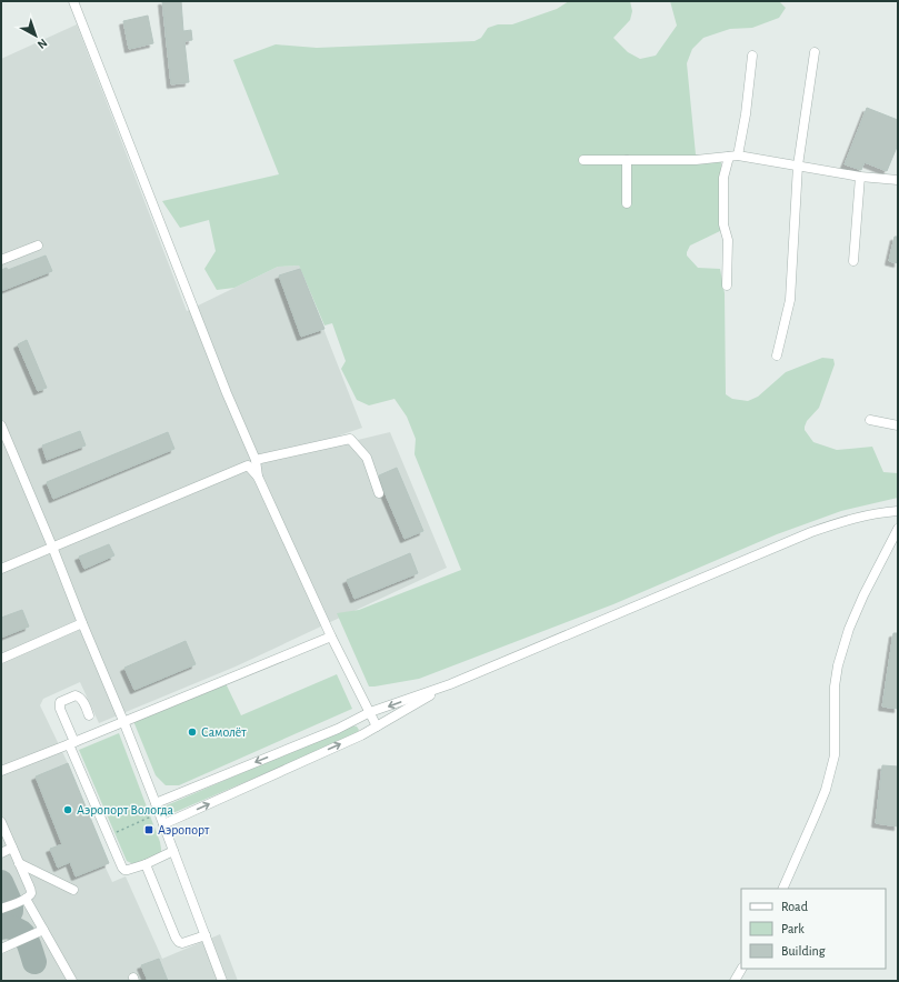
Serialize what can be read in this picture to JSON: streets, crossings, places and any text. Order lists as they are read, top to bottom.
{
  "places": {
    "other": ["Самолёт", "Аэропорт Вологда"],
    "transit": ["Аэропорт"]
  },
  "legend": ["Road", "Park", "Building"],
  "north": "bottom right"
}
